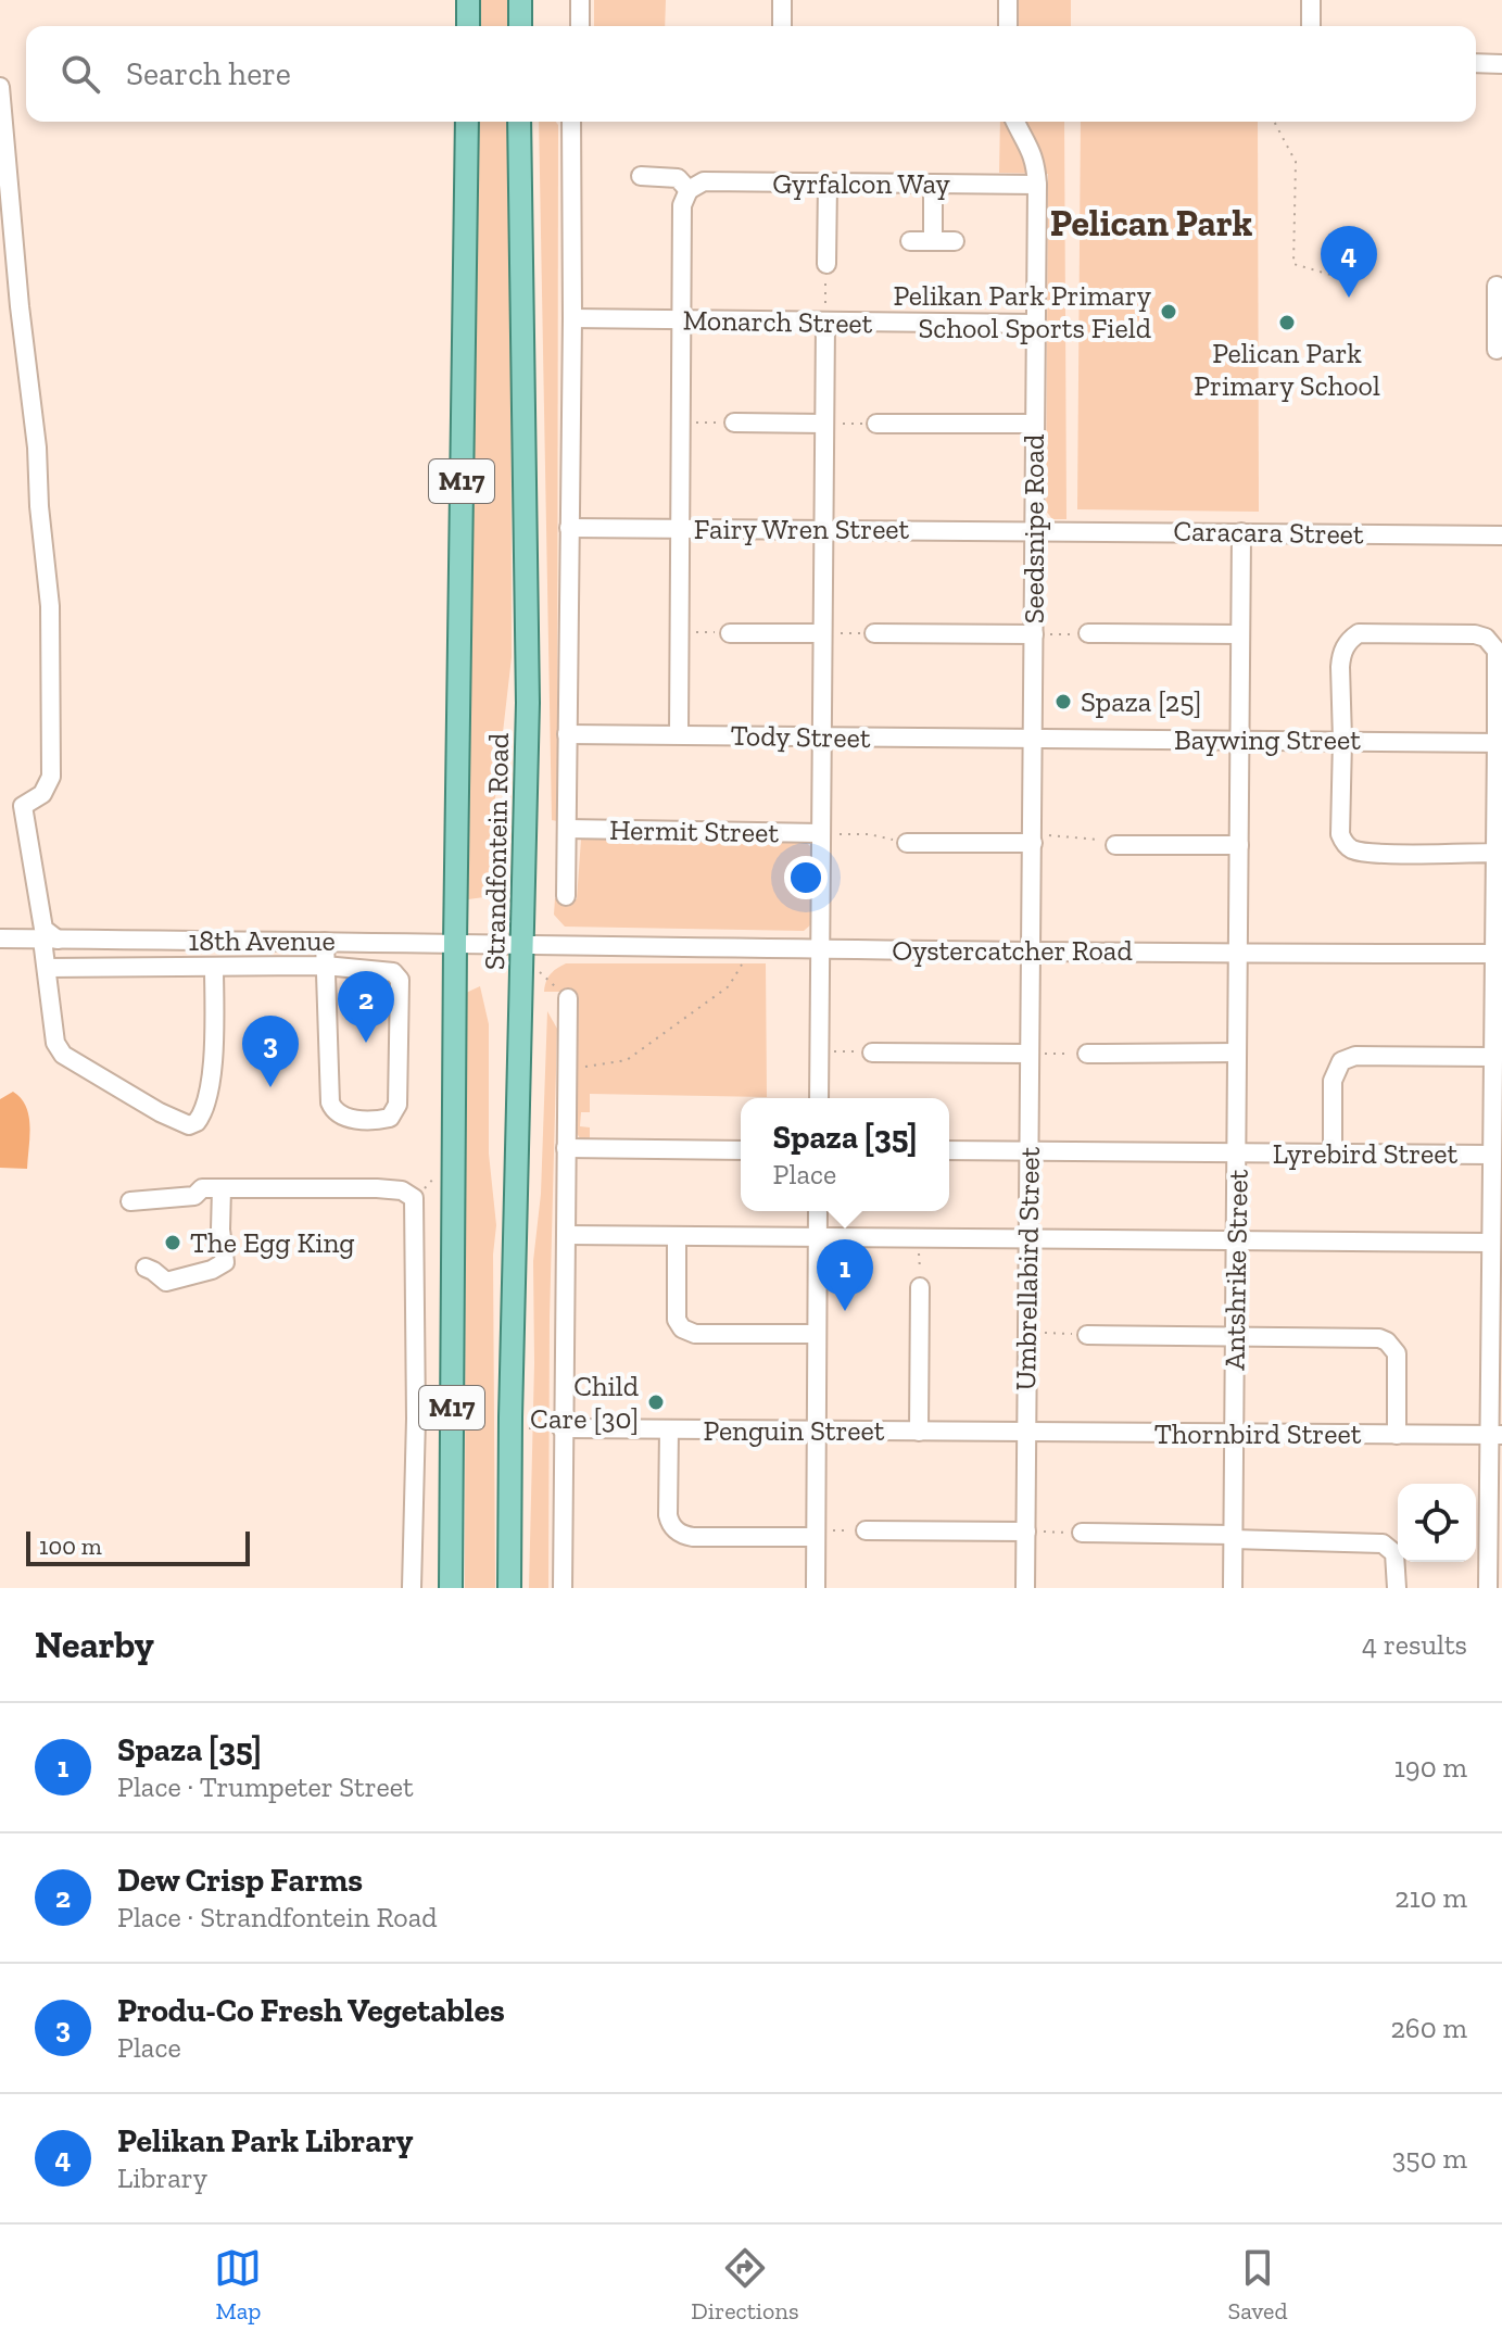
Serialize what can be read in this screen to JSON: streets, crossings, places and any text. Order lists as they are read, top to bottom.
{
  "streets": {
    "main road": ["M17", "Strandfontein Road"],
    "street": [
      "Gyrfalcon Way",
      "Monarch Street",
      "Fairy Wren Street",
      "Seedsnipe Road",
      "Caracara Street",
      "Tody Street",
      "Baywing Street",
      "Hermit Street",
      "18th Avenue",
      "Oystercatcher Road",
      "Lyrebird Street",
      "Umbrellabird Street",
      "Antshrike Street",
      "Penguin Street",
      "Thornbird Street"
    ]
  },
  "crossings": [
    ["Gyrfalcon Way", "Seedsnipe Road"],
    ["Monarch Street", "Seedsnipe Road"],
    ["Fairy Wren Street", "Seedsnipe Road"],
    ["Fairy Wren Street", "Caracara Street"],
    ["Seedsnipe Road", "Caracara Street"],
    ["Seedsnipe Road", "Tody Street"],
    ["Seedsnipe Road", "Baywing Street"],
    ["Seedsnipe Road", "Oystercatcher Road"],
    ["Seedsnipe Road", "Umbrellabird Street"],
    ["Caracara Street", "Antshrike Street"],
    ["Tody Street", "Baywing Street"],
    ["Baywing Street", "Antshrike Street"],
    ["Strandfontein Road", "18th Avenue"],
    ["Strandfontein Road", "Oystercatcher Road"],
    ["18th Avenue", "Oystercatcher Road"],
    ["Oystercatcher Road", "Umbrellabird Street"],
    ["Oystercatcher Road", "Antshrike Street"],
    ["Lyrebird Street", "Umbrellabird Street"],
    ["Lyrebird Street", "Antshrike Street"],
    ["Umbrellabird Street", "Penguin Street"],
    ["Umbrellabird Street", "Thornbird Street"],
    ["Antshrike Street", "Thornbird Street"],
    ["Penguin Street", "Thornbird Street"]
  ],
  "districts": ["Pelican Park"],
  "places": [
    "Pelikan Park Primary School Sports Field",
    "Pelican Park Primary School",
    "Spaza [25]",
    "The Egg King",
    "Child Care [30]"
  ],
  "scale_bar": "100 m",
  "page": {
    "search": "Search here",
    "pins": [
      "4",
      "2",
      "3",
      "1"
    ],
    "popup": ["Spaza [35]", "Place"],
    "scale": "100 m",
    "heading": ["Nearby", "4 results"],
    "list": [
      {
        "mark": "1",
        "name": "Spaza [35]",
        "note": "Place · Trumpeter Street",
        "value": "190 m"
      },
      {
        "mark": "2",
        "name": "Dew Crisp Farms",
        "note": "Place · Strandfontein Road",
        "value": "210 m"
      },
      {
        "mark": "3",
        "name": "Produ-Co Fresh Vegetables",
        "note": "Place",
        "value": "260 m"
      },
      {
        "mark": "4",
        "name": "Pelikan Park Library",
        "note": "Library",
        "value": "350 m"
      }
    ],
    "nav": ["Map", "Directions", "Saved"]
  }
}
